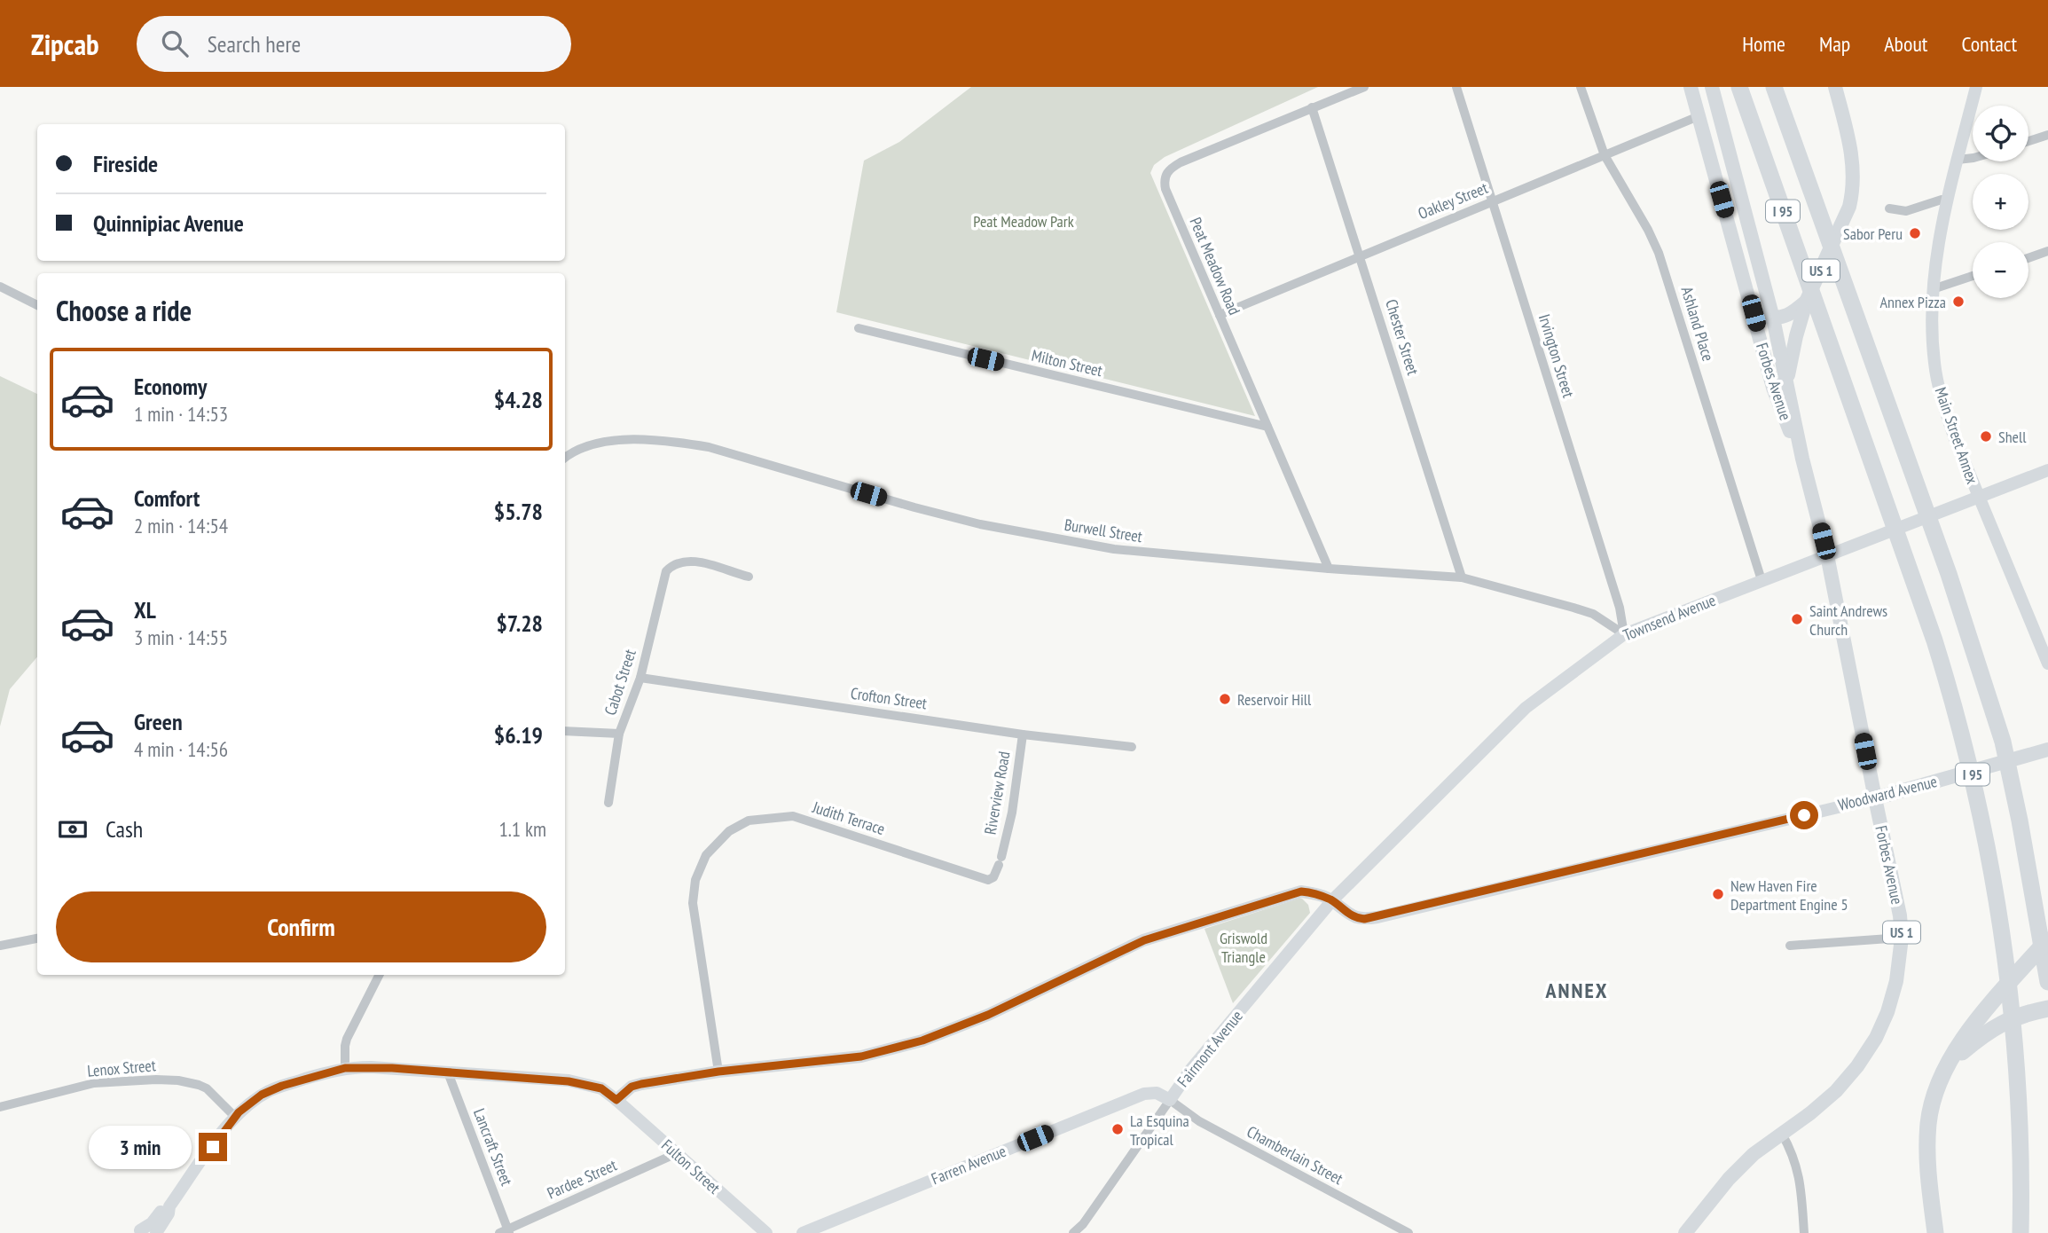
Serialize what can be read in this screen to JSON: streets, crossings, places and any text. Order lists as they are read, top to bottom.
{
  "streets": {
    "highway": ["I 95"],
    "main road": [
      "US 1",
      "Forbes Avenue",
      "Main Street Annex",
      "Townsend Avenue",
      "Woodward Avenue",
      "Fairmont Avenue",
      "Farren Avenue",
      "Fulton Street"
    ],
    "street": [
      "Oakley Street",
      "Peat Meadow Road",
      "Ashland Place",
      "Chester Street",
      "Irvington Street",
      "Milton Street",
      "Burwell Street",
      "Cabot Street",
      "Crofton Street",
      "Riverview Road",
      "Judith Terrace",
      "Lenox Street",
      "Lancraft Street",
      "Chamberlain Street",
      "Pardee Street"
    ]
  },
  "crossings": [
    ["Oakley Street", "Peat Meadow Road"],
    ["Oakley Street", "Ashland Place"],
    ["Oakley Street", "Chester Street"],
    ["Oakley Street", "Irvington Street"],
    ["Oakley Street", "Forbes Avenue"],
    ["Peat Meadow Road", "Chester Street"],
    ["Peat Meadow Road", "Milton Street"],
    ["Peat Meadow Road", "Burwell Street"],
    ["US 1", "Forbes Avenue"],
    ["Ashland Place", "Townsend Avenue"],
    ["Chester Street", "Burwell Street"],
    ["Irvington Street", "Burwell Street"],
    ["Irvington Street", "Townsend Avenue"],
    ["Forbes Avenue", "Townsend Avenue"],
    ["Forbes Avenue", "Woodward Avenue"],
    ["Main Street Annex", "Townsend Avenue"],
    ["Burwell Street", "Townsend Avenue"],
    ["Townsend Avenue", "Woodward Avenue"],
    ["Townsend Avenue", "Fairmont Avenue"],
    ["Cabot Street", "Crofton Street"],
    ["Crofton Street", "Riverview Road"],
    ["Riverview Road", "Judith Terrace"],
    ["Woodward Avenue", "Judith Terrace"],
    ["Woodward Avenue", "Fairmont Avenue"],
    ["Woodward Avenue", "Fulton Street"],
    ["Fairmont Avenue", "Chamberlain Street"],
    ["Fairmont Avenue", "Farren Avenue"],
    ["Lenox Street", "Fulton Street"],
    ["Lancraft Street", "Fulton Street"],
    ["Lancraft Street", "Pardee Street"],
    ["Chamberlain Street", "Farren Avenue"],
    ["Fulton Street", "Pardee Street"]
  ],
  "districts": ["ANNEX"],
  "parks": ["Peat Meadow Park", "Griswold Triangle"],
  "places": [
    "Sabor Peru",
    "Annex Pizza",
    "Shell",
    "Saint Andrews Church",
    "Reservoir Hill",
    "New Haven Fire Department Engine 5",
    "La Esquina Tropical"
  ],
  "page": {
    "header": "Zipcab",
    "search": "Search here",
    "nav": [
      "Home",
      "Map",
      "About",
      "Contact"
    ],
    "map_buttons": ["+", "−"],
    "banner": ["Fireside", "Quinnipiac Avenue"],
    "heading": "Choose a ride",
    "list": [
      {
        "name": "Economy",
        "note": "1 min · 14:53",
        "value": "$4.28"
      },
      {
        "name": "Comfort",
        "note": "2 min · 14:54",
        "value": "$5.78"
      },
      {
        "name": "XL",
        "note": "3 min · 14:55",
        "value": "$7.28"
      },
      {
        "name": "Green",
        "note": "4 min · 14:56",
        "value": "$6.19"
      }
    ],
    "pay": ["Cash", "1.1 km"],
    "buttons": "Confirm",
    "bubble": "3 min"
  }
}
